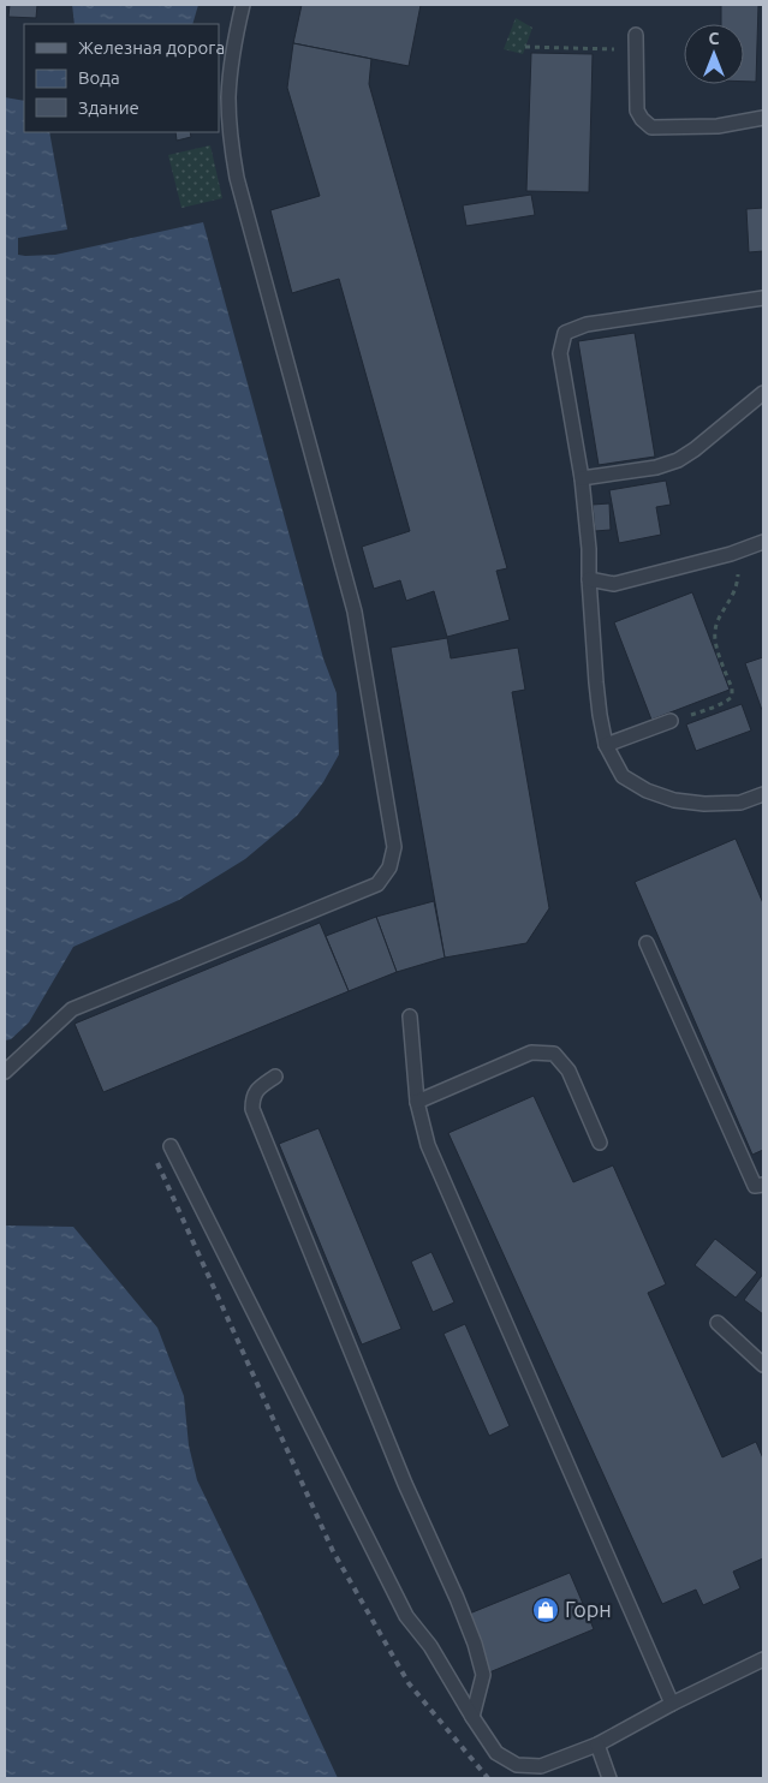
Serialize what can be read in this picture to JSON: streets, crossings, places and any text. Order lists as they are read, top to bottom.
{
  "places": {
    "shop": ["Горн"]
  },
  "legend": ["Железная дорога", "Вода", "Здание"],
  "north": "top"
}
